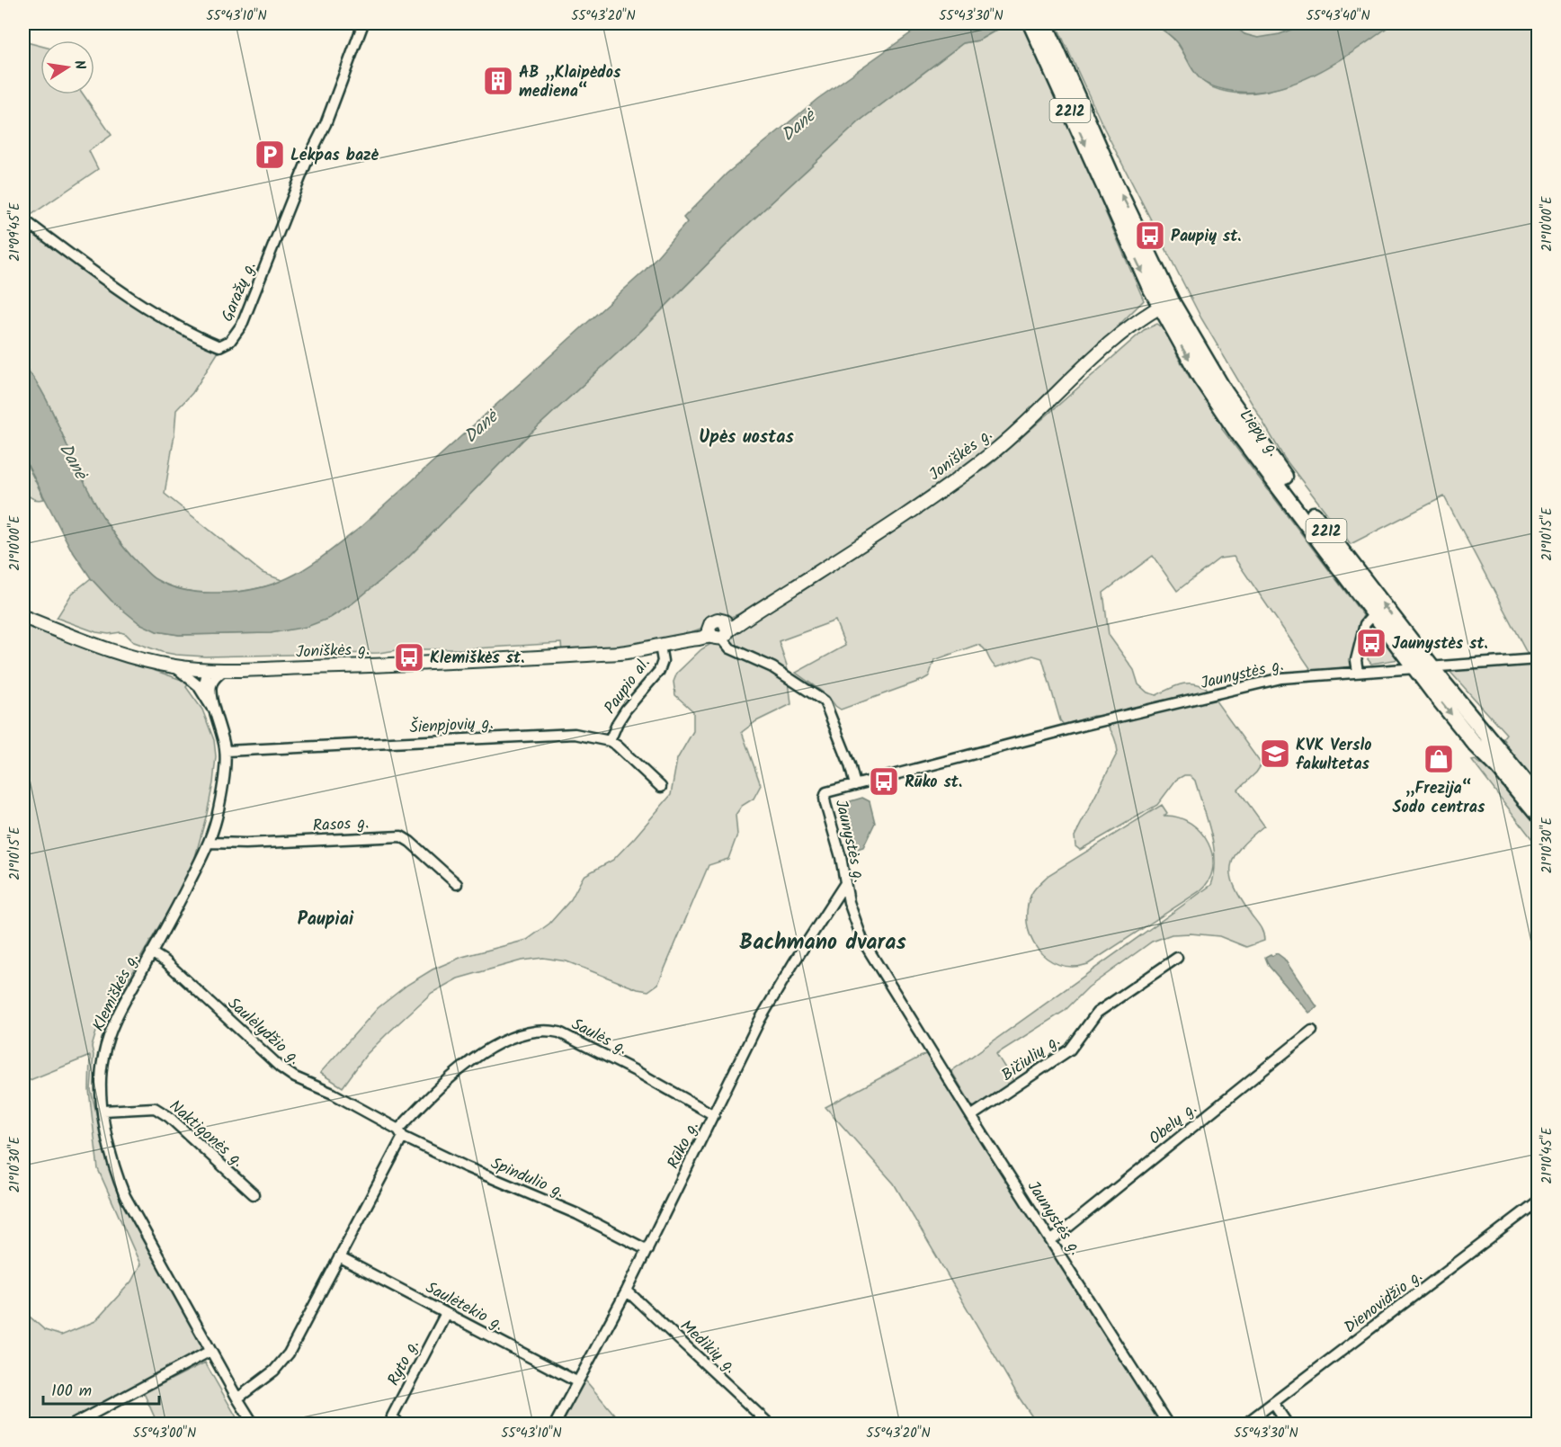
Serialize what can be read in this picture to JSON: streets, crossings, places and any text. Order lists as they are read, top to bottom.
{
  "streets": {
    "main road": ["2212", "Liepų g.", "Joniškės g."],
    "street": [
      "Garažų g.",
      "Jaunystės g.",
      "Paupio al.",
      "Šienpjovių g.",
      "Rasos g.",
      "Klemiškės g.",
      "Saulėlydžio g.",
      "Saulės g.",
      "Bičiulių g.",
      "Obelų g.",
      "Naktigonės g.",
      "Rūko g.",
      "Spindulio g.",
      "Dienovidžio g.",
      "Saulėtekio g.",
      "Medikių g.",
      "Ryto g."
    ]
  },
  "crossings": [
    ["Liepų g.", "Joniškės g."],
    ["Liepų g.", "Jaunystės g."],
    ["Joniškės g.", "Paupio al."],
    ["Joniškės g.", "Klemiškės g."],
    ["Jaunystės g.", "Bičiulių g."],
    ["Jaunystės g.", "Obelų g."],
    ["Jaunystės g.", "Rūko g."],
    ["Paupio al.", "Šienpjovių g."],
    ["Šienpjovių g.", "Klemiškės g."],
    ["Rasos g.", "Klemiškės g."],
    ["Klemiškės g.", "Saulėlydžio g."],
    ["Klemiškės g.", "Saulės g."],
    ["Klemiškės g.", "Naktigonės g."],
    ["Saulėlydžio g.", "Saulės g."],
    ["Saulėlydžio g.", "Spindulio g."],
    ["Saulės g.", "Rūko g."],
    ["Saulės g.", "Spindulio g."],
    ["Saulės g.", "Saulėtekio g."],
    ["Rūko g.", "Spindulio g."],
    ["Rūko g.", "Saulėtekio g."],
    ["Rūko g.", "Medikių g."],
    ["Saulėtekio g.", "Ryto g."]
  ],
  "districts": ["Upės uostas", "Paupiai", "Bachmano dvaras"],
  "water": ["Danė"],
  "places": {
    "building": ["AB „Klaipėdos mediena“"],
    "parking": ["Lekpas bazė"],
    "bus stop": [
      "Paupių st.",
      "Jaunystės st.",
      "Klemiškės st.",
      "Rūko st."
    ],
    "school or university": ["KVK Verslo fakultetas"],
    "shop": ["„Frezija“ Sodo centras"]
  },
  "scale_bar": "100 m",
  "north": "right",
  "coordinates": [
    "55°43'10\"N",
    "55°43'20\"N",
    "55°43'30\"N",
    "55°43'40\"N",
    "21°10'00\"E",
    "21°09'45\"E",
    "21°10'15\"E",
    "21°10'30\"E",
    "21°10'45\"E",
    "55°43'00\"N"
  ]
}
